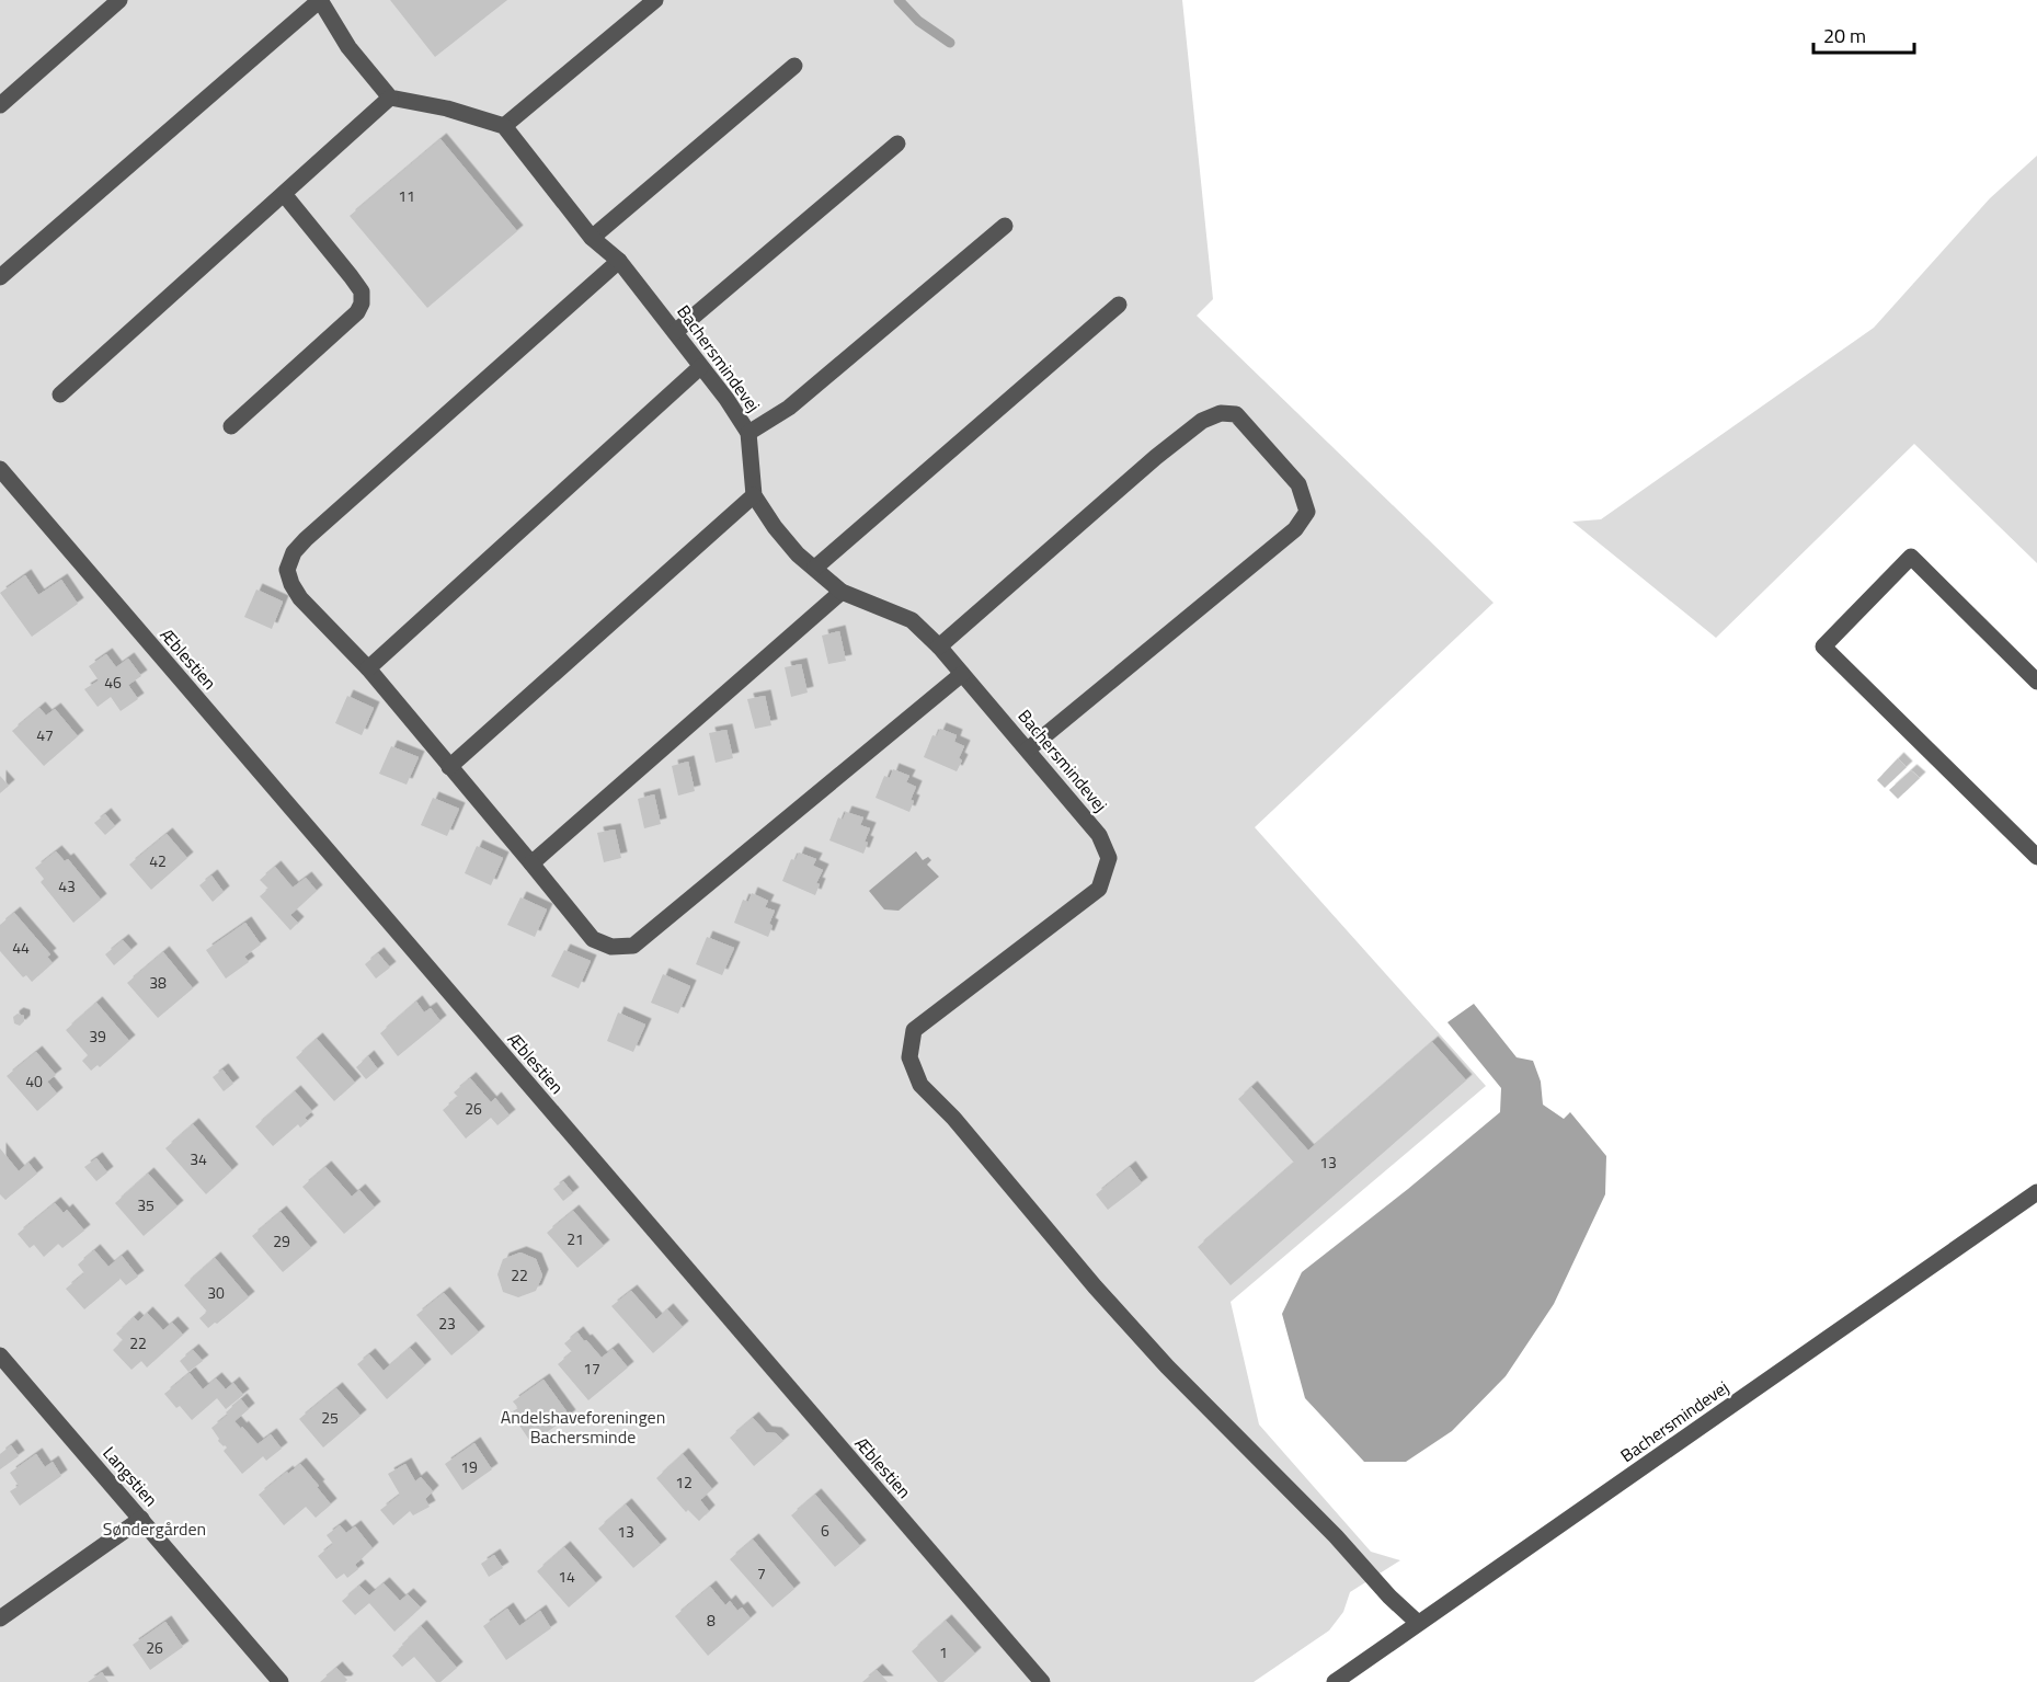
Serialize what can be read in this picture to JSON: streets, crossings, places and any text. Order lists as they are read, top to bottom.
{
  "streets": {
    "street": ["Bachersmindevej", "Æblestien", "Langstien"]
  },
  "parks": ["Andelshaveforeningen Bachersminde", "Søndergården"],
  "house_numbers": [
    "11",
    "46",
    "47",
    "42",
    "43",
    "44",
    "38",
    "39",
    "40",
    "26",
    "34",
    "13",
    "35",
    "21",
    "29",
    "22",
    "30",
    "23",
    "22",
    "17",
    "25",
    "19",
    "12",
    "6",
    "13",
    "7",
    "14",
    "8",
    "26",
    "1"
  ],
  "scale_bar": "20 m"
}
